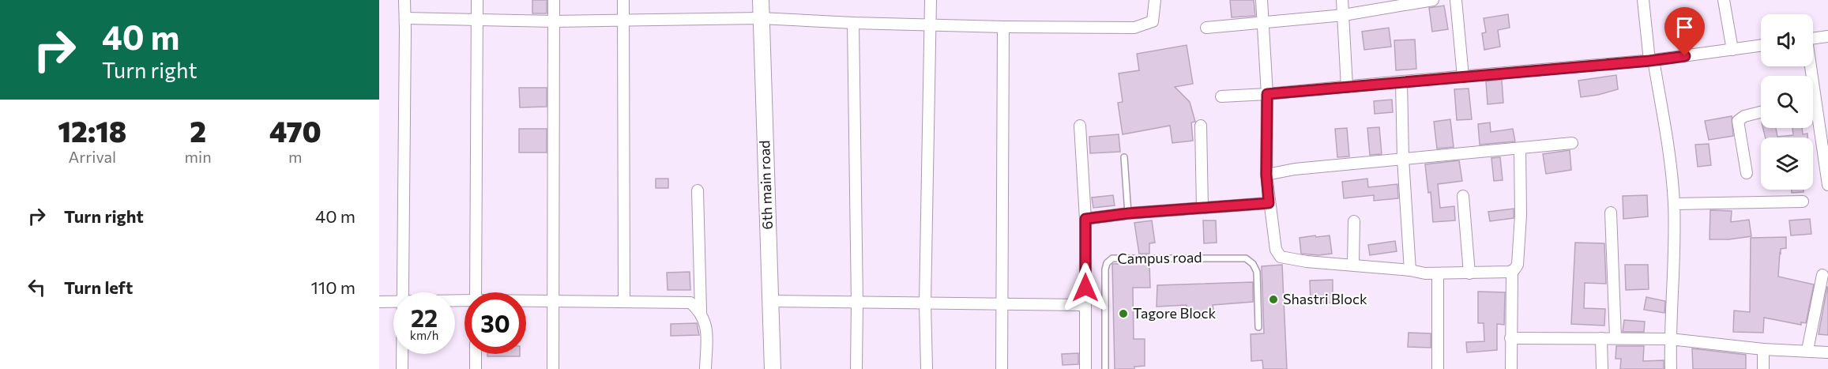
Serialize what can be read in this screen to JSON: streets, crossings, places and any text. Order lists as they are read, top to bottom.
{
  "streets": {
    "street": ["6th main road"],
    "lane": ["Campus road"]
  },
  "places": ["Shastri Block", "Tagore Block"],
  "page": {
    "turn": ["40 m", "Turn right"],
    "eta": [
      "12:18",
      "Arrival",
      "2",
      "min",
      "470",
      "m"
    ],
    "list": [
      {
        "name": "Turn right",
        "value": "40 m"
      },
      {
        "name": "Turn left",
        "value": "110 m"
      }
    ],
    "speed": "22 km/h",
    "limit": "30"
  }
}
